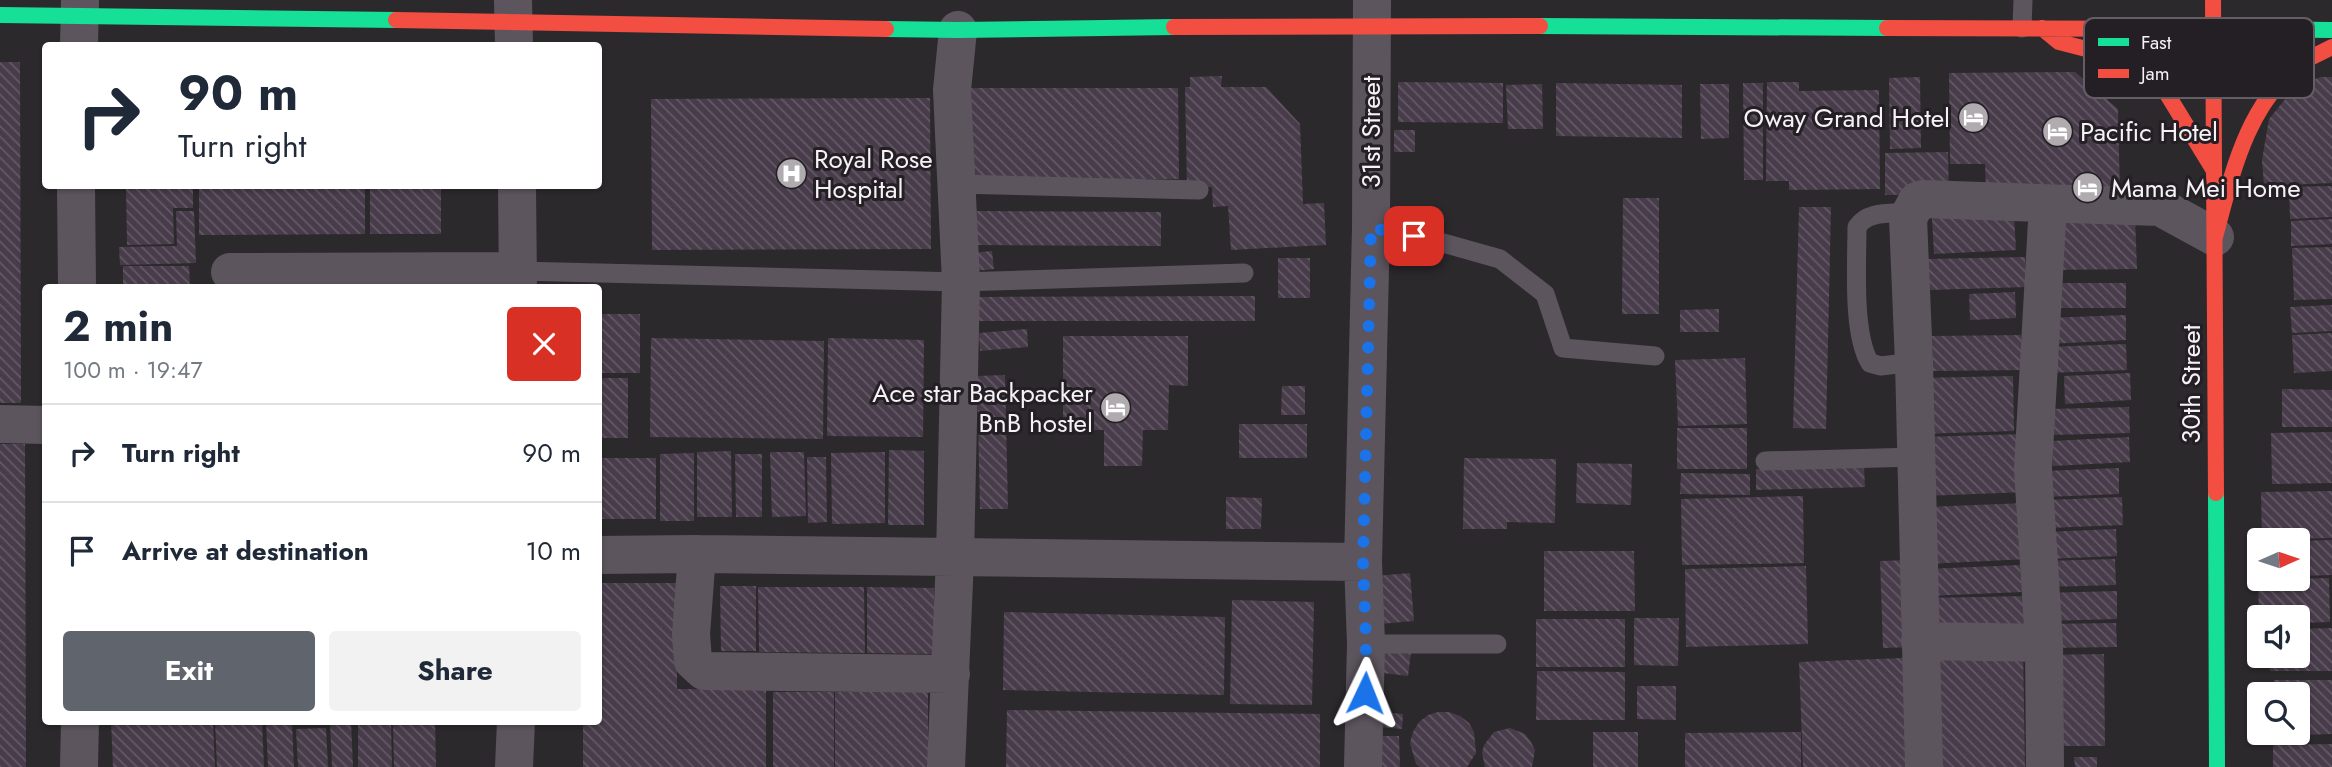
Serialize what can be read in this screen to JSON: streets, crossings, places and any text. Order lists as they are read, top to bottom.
{
  "streets": {
    "main road": ["30th Street"],
    "street": ["31st Street"]
  },
  "places": {
    "hotel": [
      "Oway Grand Hotel",
      "Pacific Hotel",
      "Mama Mei Home",
      "Ace star Backpacker BnB hostel"
    ],
    "hospital": ["Royal Rose Hospital"]
  },
  "legend": ["Fast", "Jam"],
  "north": "right",
  "page": {
    "turn": ["90 m", "Turn right"],
    "heading": ["2 min", "100 m · 19:47"],
    "list": [
      {
        "name": "Turn right",
        "value": "90 m"
      },
      {
        "name": "Arrive at destination",
        "value": "10 m"
      }
    ],
    "buttons": ["Exit", "Share"]
  }
}
